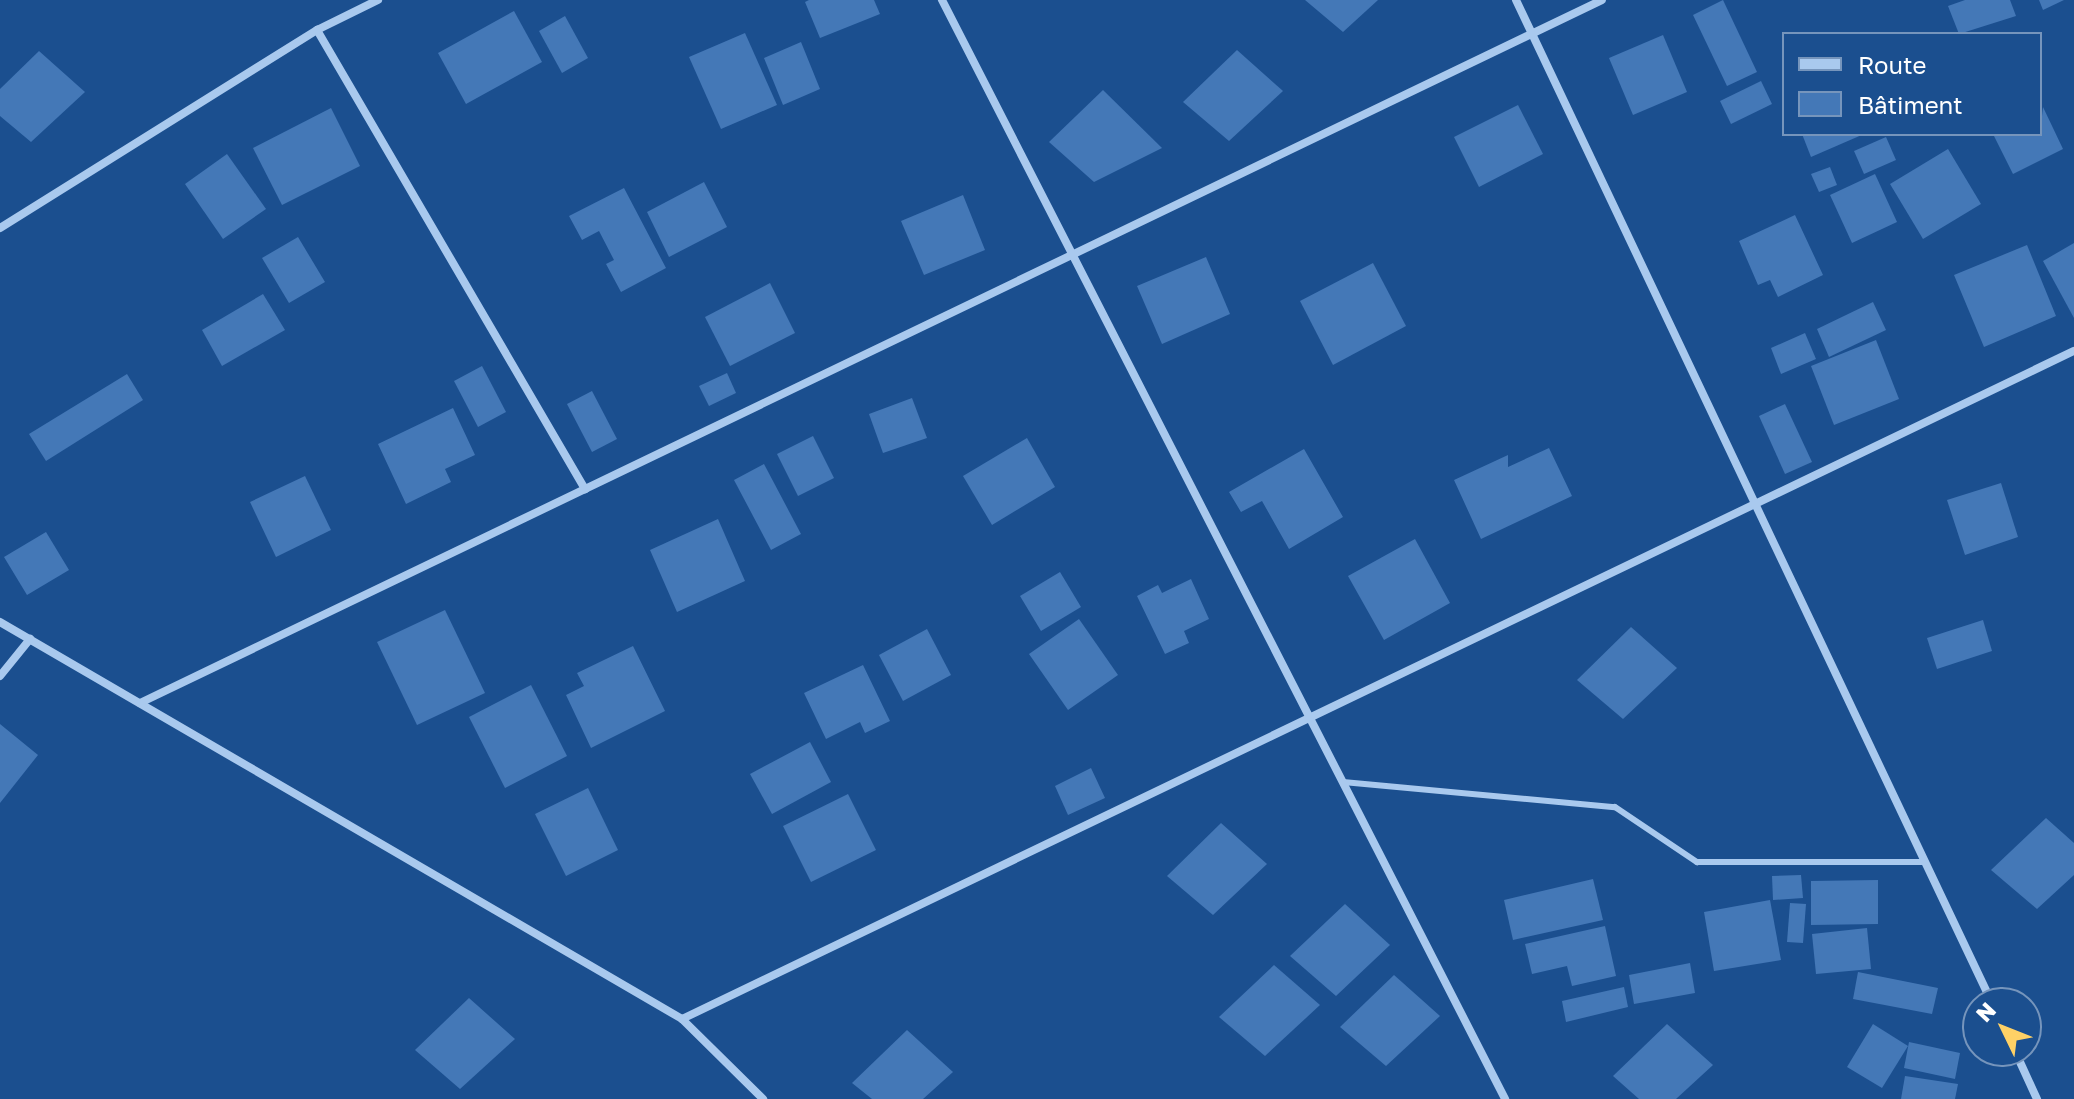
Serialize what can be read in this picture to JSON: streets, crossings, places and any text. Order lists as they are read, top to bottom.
{
  "legend": ["Route", "Bâtiment"],
  "north": "top left"
}
